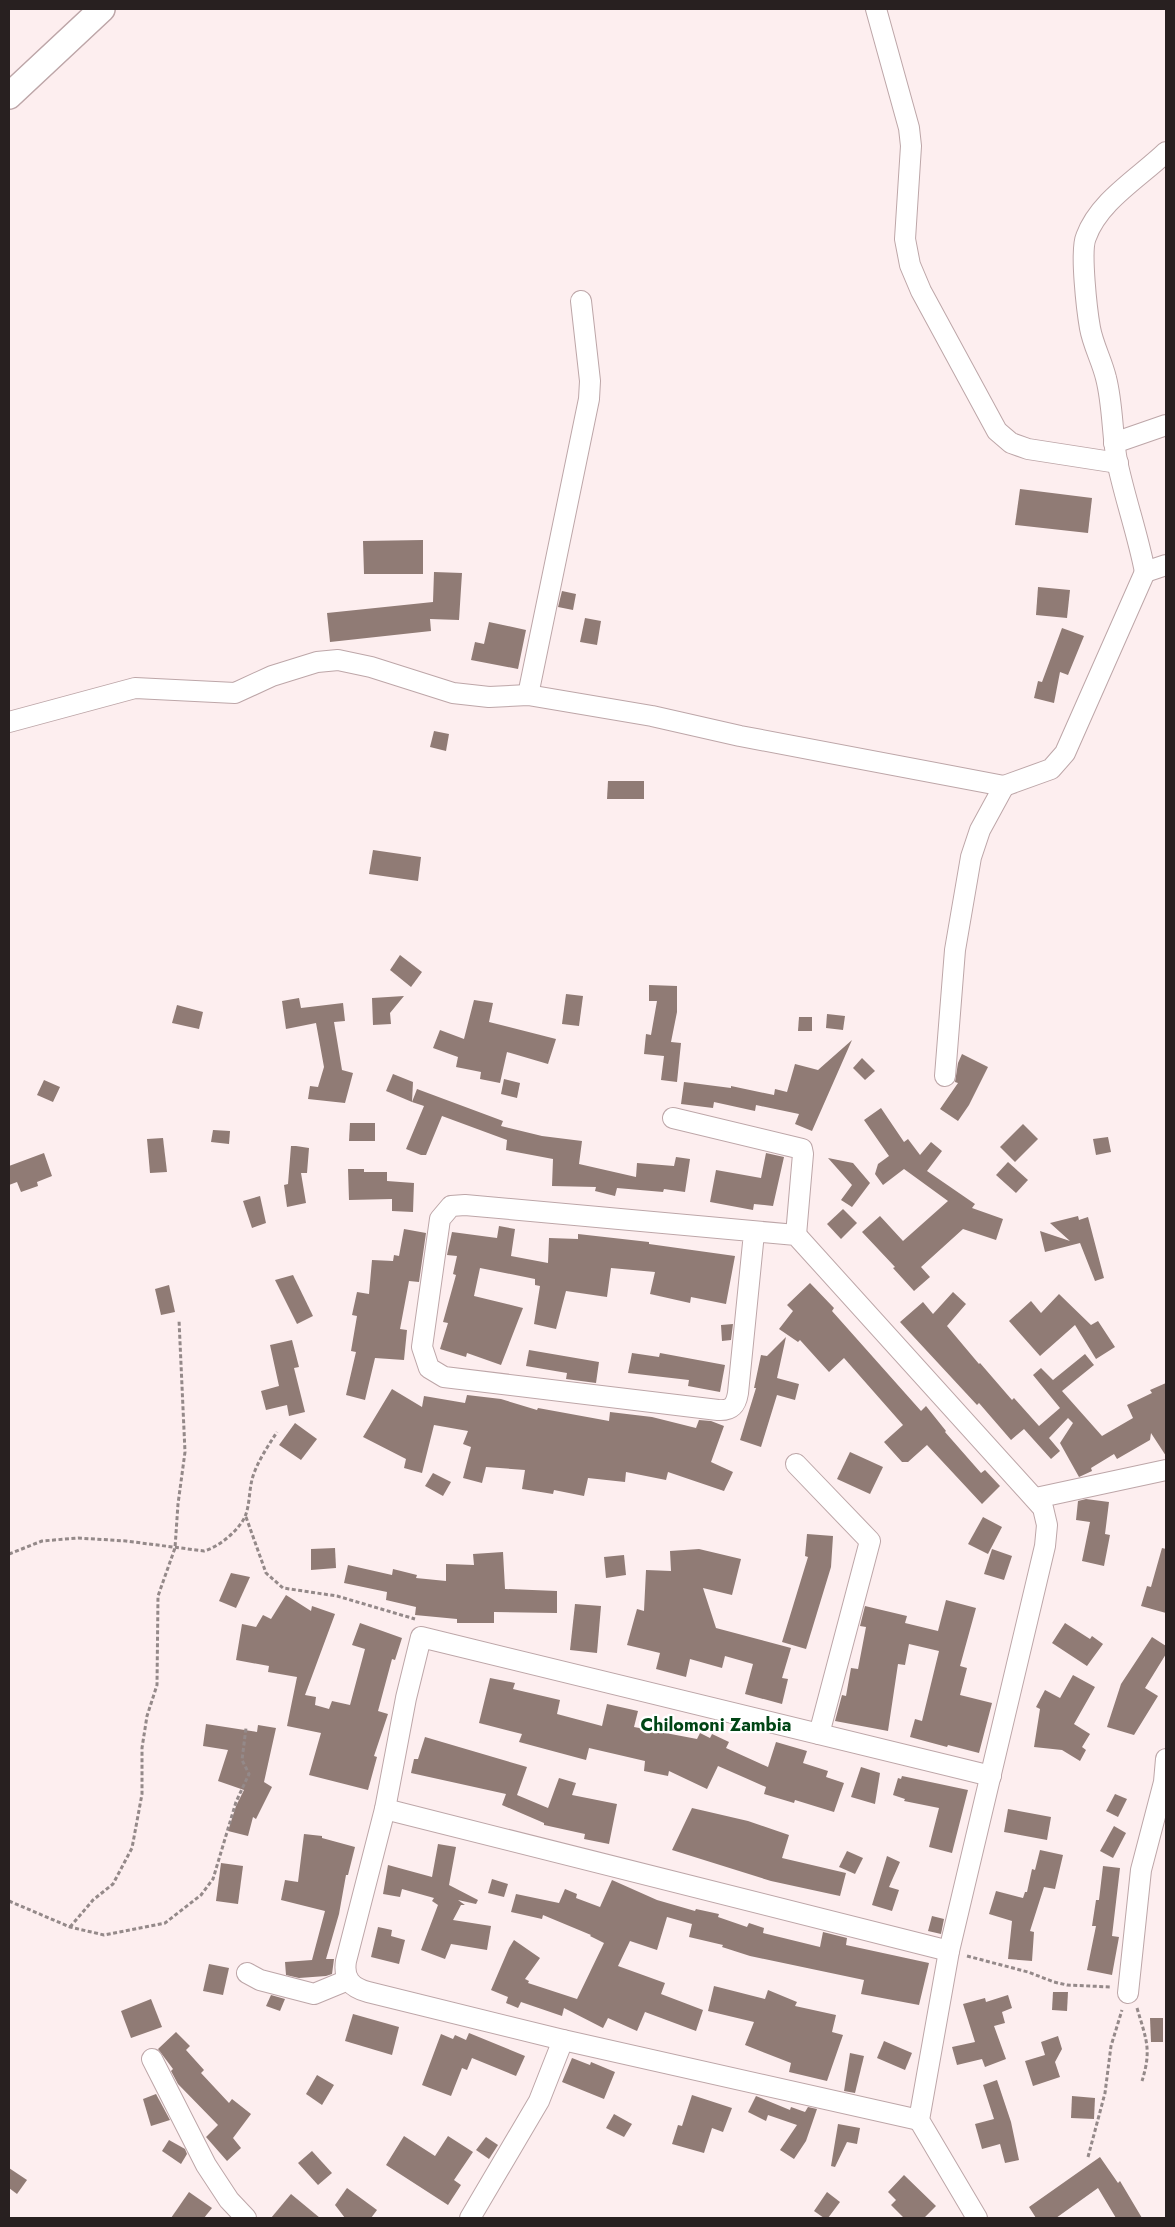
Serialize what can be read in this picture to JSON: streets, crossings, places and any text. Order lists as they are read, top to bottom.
{
  "districts": ["Chilomoni Zambia"]
}
